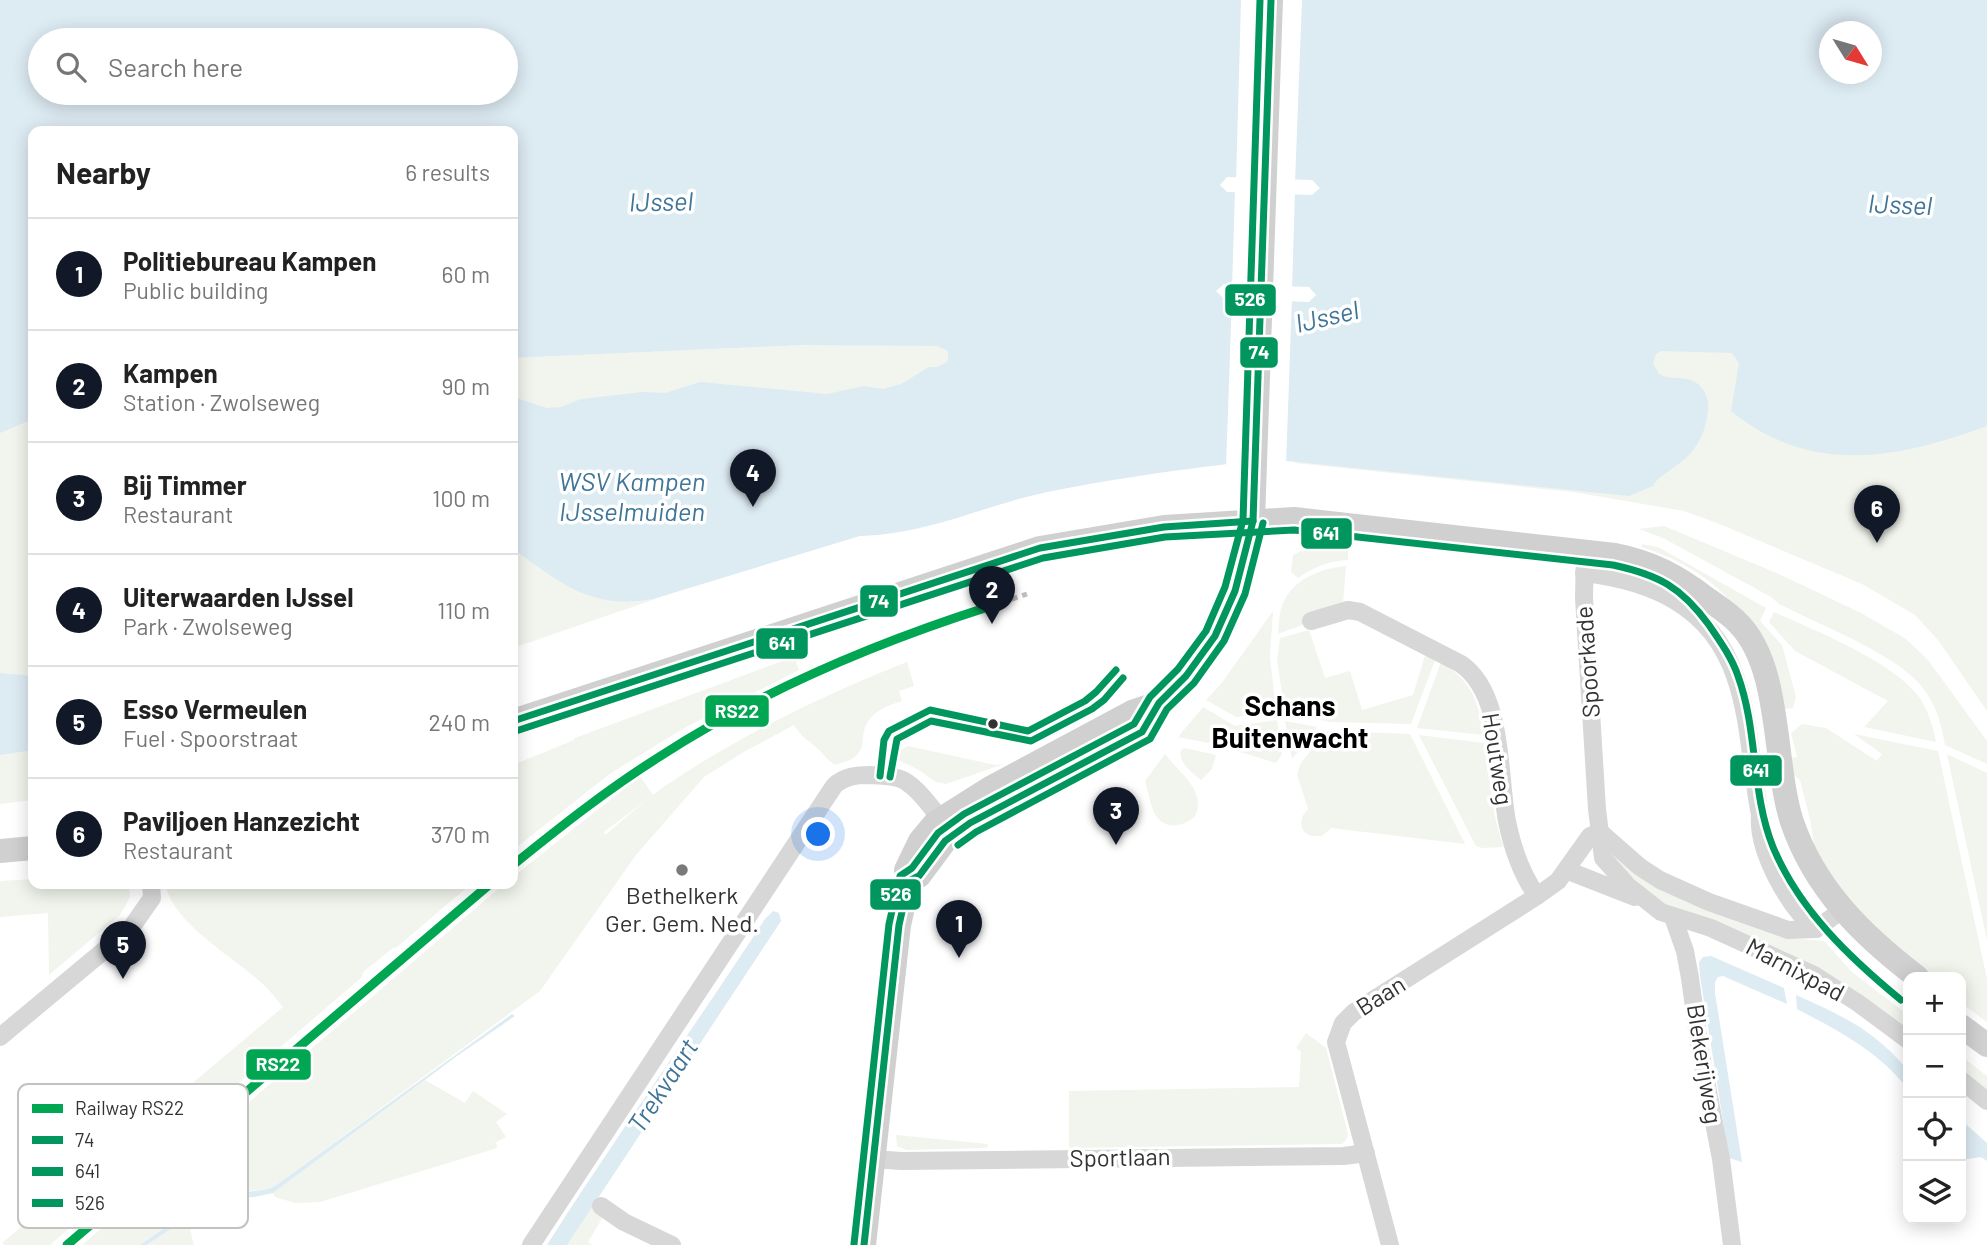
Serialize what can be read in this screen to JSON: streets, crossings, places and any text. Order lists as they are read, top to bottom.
{
  "streets": {
    "street": [
      "Spoorkade",
      "Houtweg",
      "Marnixpad",
      "Baan",
      "Blekerijweg",
      "Sportlaan"
    ]
  },
  "crossings": [
    ["Spoorkade", "Baan"],
    ["Houtweg", "Baan"],
    ["Marnixpad", "Blekerijweg"],
    ["Baan", "Sportlaan"]
  ],
  "districts": ["Schans Buitenwacht"],
  "water": ["IJssel", "WSV Kampen IJsselmuiden", "Trekvaart"],
  "places": ["Bethelkerk Ger. Gem. Ned."],
  "lines": [
    "transit line 74",
    "transit line 526",
    "transit line 641",
    "rail line RS22"
  ],
  "legend": [
    "Railway RS22",
    "74",
    "641",
    "526"
  ],
  "north": "bottom right",
  "page": {
    "search": "Search here",
    "heading": ["Nearby", "6 results"],
    "list": [
      {
        "mark": "1",
        "name": "Politiebureau Kampen",
        "note": "Public building",
        "value": "60 m"
      },
      {
        "mark": "2",
        "name": "Kampen",
        "note": "Station · Zwolseweg",
        "value": "90 m"
      },
      {
        "mark": "3",
        "name": "Bij Timmer",
        "note": "Restaurant",
        "value": "100 m"
      },
      {
        "mark": "4",
        "name": "Uiterwaarden IJssel",
        "note": "Park · Zwolseweg",
        "value": "110 m"
      },
      {
        "mark": "5",
        "name": "Esso Vermeulen",
        "note": "Fuel · Spoorstraat",
        "value": "240 m"
      },
      {
        "mark": "6",
        "name": "Paviljoen Hanzezicht",
        "note": "Restaurant",
        "value": "370 m"
      }
    ],
    "pins": [
      "4",
      "6",
      "2",
      "3",
      "1",
      "5"
    ],
    "map_buttons": ["+", "−"]
  }
}
